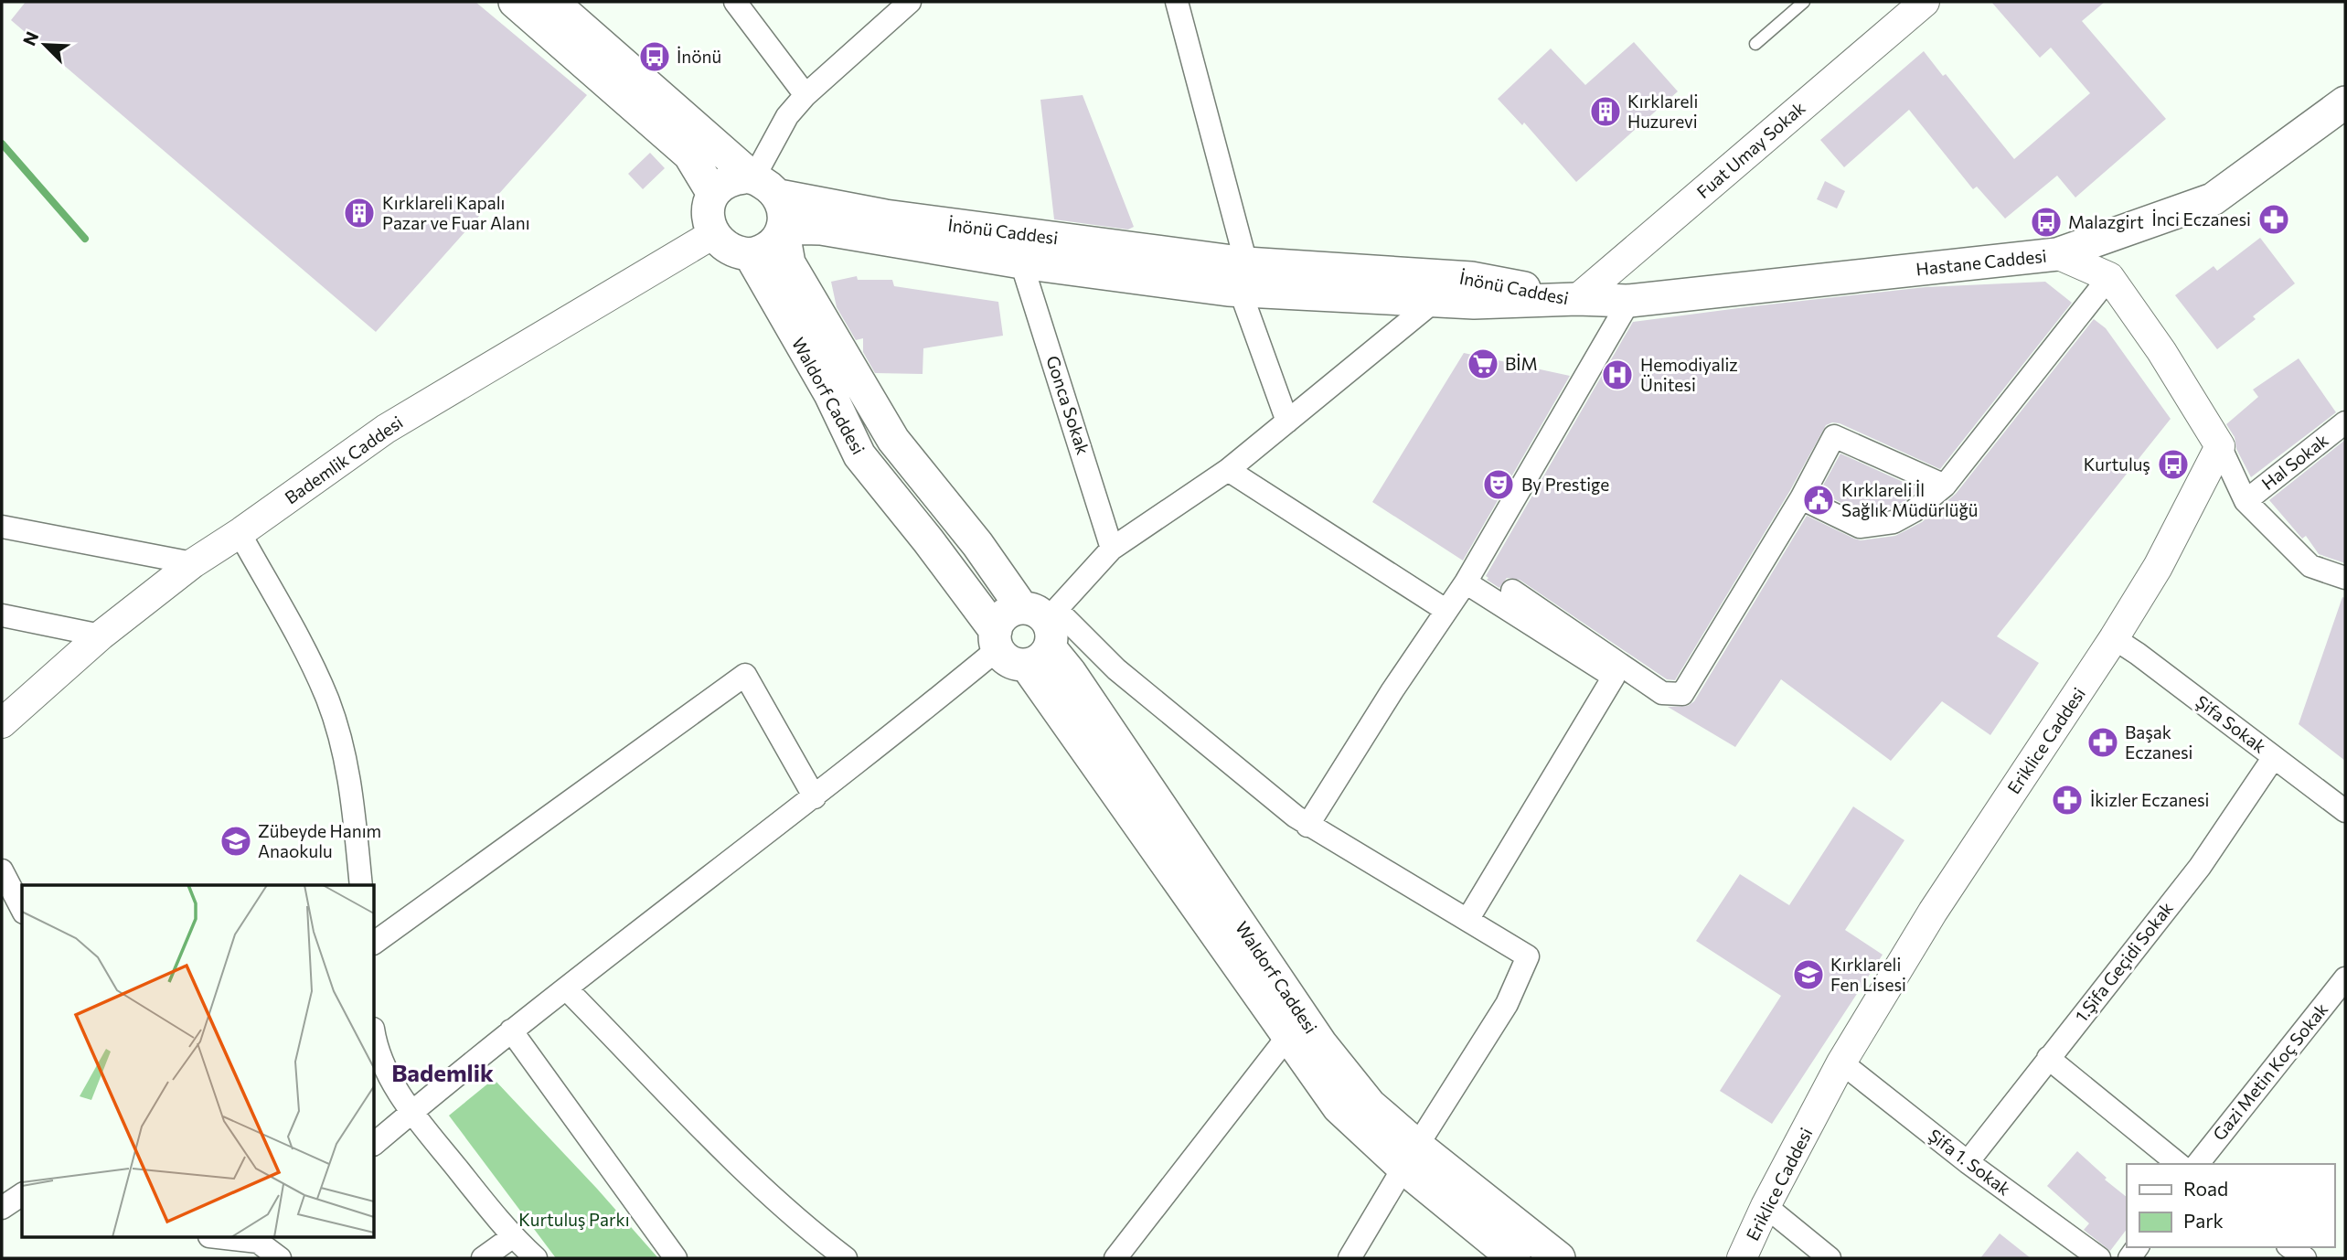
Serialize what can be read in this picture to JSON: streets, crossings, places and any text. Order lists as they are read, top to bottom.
{
  "streets": {
    "main road": ["İnönü Caddesi", "Hastane Caddesi", "Waldorf Caddesi"],
    "street": [
      "Fuat Umay Sokak",
      "Gonca Sokak",
      "Bademlik Caddesi",
      "Hal Sokak",
      "Şifa Sokak",
      "Eriklice Caddesi",
      "1.Şifa Geçidi Sokak",
      "Gazi Metin Koç Sokak",
      "Şifa 1. Sokak"
    ]
  },
  "crossings": [
    ["Fuat Umay Sokak", "İnönü Caddesi"],
    ["Fuat Umay Sokak", "Hastane Caddesi"],
    ["İnönü Caddesi", "Hastane Caddesi"],
    ["İnönü Caddesi", "Waldorf Caddesi"],
    ["İnönü Caddesi", "Gonca Sokak"],
    ["İnönü Caddesi", "Bademlik Caddesi"],
    ["Waldorf Caddesi", "Bademlik Caddesi"],
    ["Şifa Sokak", "Eriklice Caddesi"],
    ["Şifa Sokak", "1.Şifa Geçidi Sokak"],
    ["Eriklice Caddesi", "Şifa 1. Sokak"],
    ["1.Şifa Geçidi Sokak", "Şifa 1. Sokak"]
  ],
  "districts": ["Bademlik"],
  "parks": ["Kurtuluş Parkı"],
  "places": {
    "bus stop": ["İnönü", "Malazgirt", "Kurtuluş"],
    "building": ["Kırklareli Huzurevi", "Kırklareli Kapalı Pazar ve Fuar Alanı"],
    "pharmacy": ["İnci Eczanesi", "Başak Eczanesi", "İkizler Eczanesi"],
    "supermarket": ["BİM"],
    "hospital": ["Hemodiyaliz Ünitesi"],
    "theatre": ["By Prestige"],
    "public building": ["Kırklareli İl Sağlık Müdürlüğü"],
    "school or university": ["Zübeyde Hanım Anaokulu", "Kırklareli Fen Lisesi"]
  },
  "legend": ["Road", "Park"],
  "north": "top left"
}
